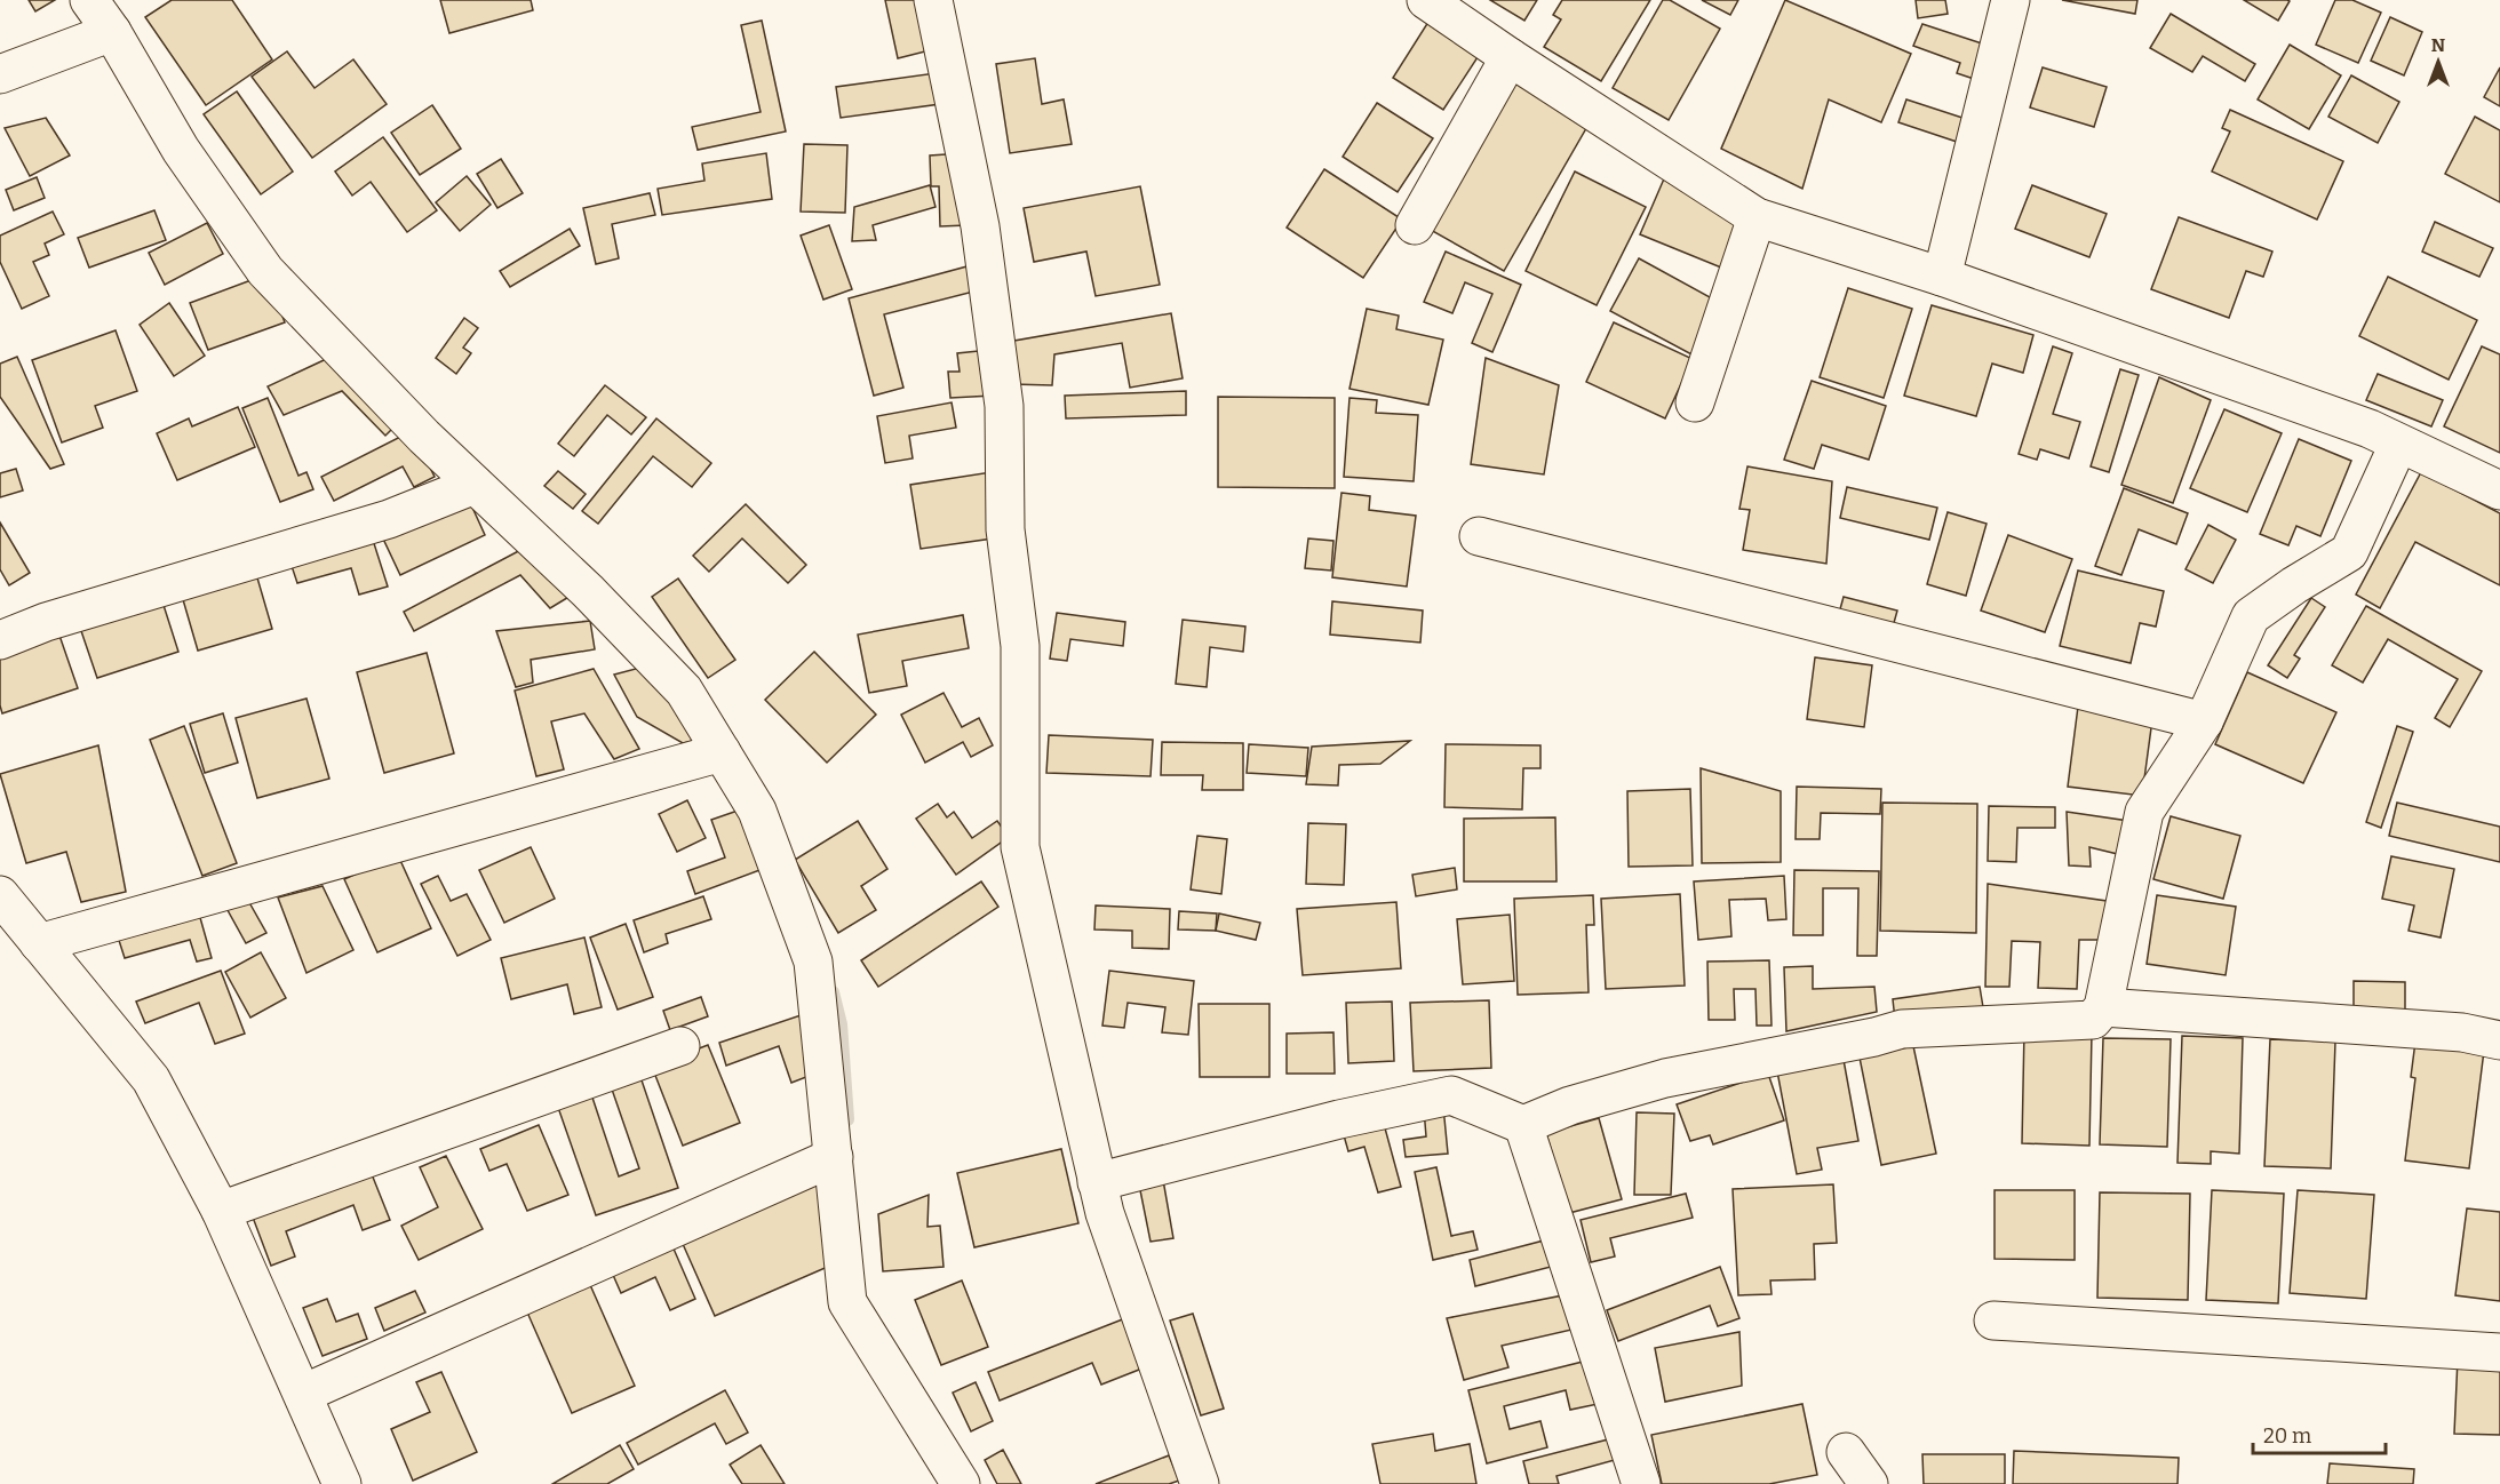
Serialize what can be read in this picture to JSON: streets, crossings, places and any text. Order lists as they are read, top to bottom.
{
  "scale_bar": "20 m",
  "north": "top"
}
